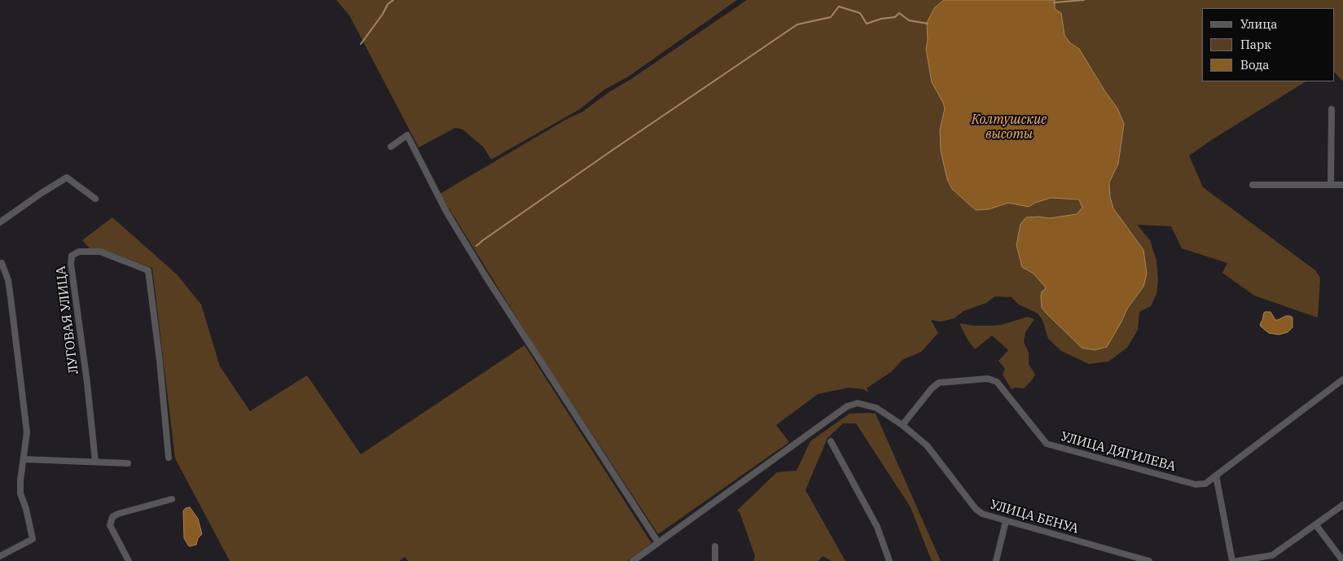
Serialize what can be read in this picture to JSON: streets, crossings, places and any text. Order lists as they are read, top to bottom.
{
  "streets": {
    "street": ["ЛУГОВАЯ УЛИЦА", "УЛИЦА ДЯГИЛЕВА", "УЛИЦА БЕНУА"]
  },
  "crossings": [
    ["УЛИЦА ДЯГИЛЕВА", "УЛИЦА БЕНУА"]
  ],
  "parks": ["Колтушские высоты"],
  "legend": ["Улица", "Парк", "Вода"]
}
